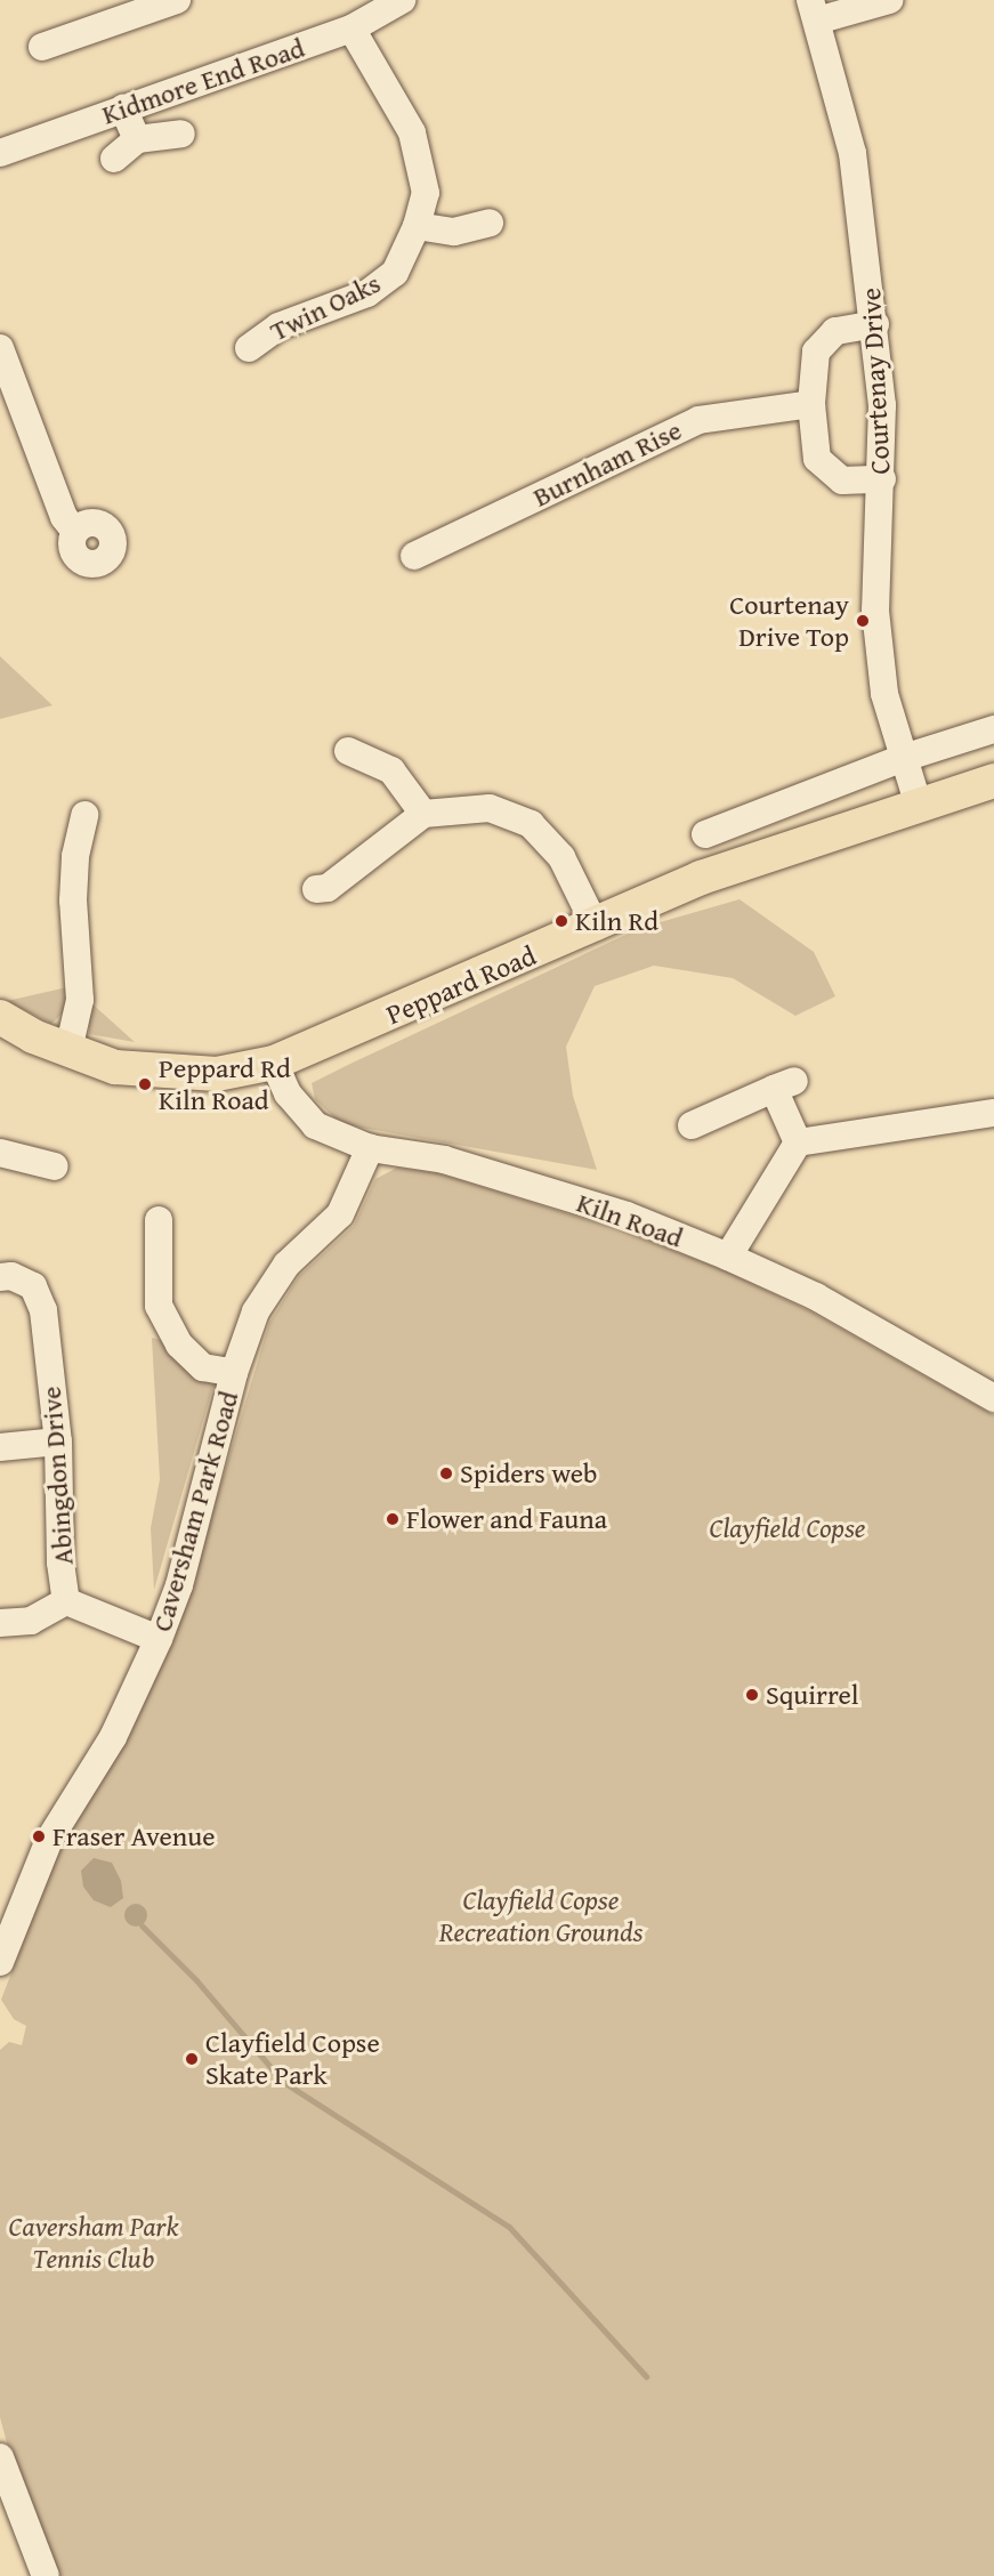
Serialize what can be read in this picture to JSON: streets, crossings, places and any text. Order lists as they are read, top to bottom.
{
  "streets": {
    "main road": ["Peppard Road"],
    "street": [
      "Kidmore End Road",
      "Twin Oaks",
      "Courtenay Drive",
      "Burnham Rise",
      "Kiln Road",
      "Abingdon Drive",
      "Caversham Park Road"
    ]
  },
  "crossings": [
    ["Kidmore End Road", "Twin Oaks"],
    ["Courtenay Drive", "Peppard Road"],
    ["Peppard Road", "Kiln Road"],
    ["Kiln Road", "Caversham Park Road"],
    ["Abingdon Drive", "Caversham Park Road"]
  ],
  "parks": ["Clayfield Copse", "Clayfield Copse Recreation Grounds", "Caversham Park Tennis Club"],
  "places": [
    "Courtenay Drive Top",
    "Kiln Rd",
    "Peppard Rd Kiln Road",
    "Spiders web",
    "Flower and Fauna",
    "Squirrel",
    "Fraser Avenue",
    "Clayfield Copse Skate Park"
  ]
}
